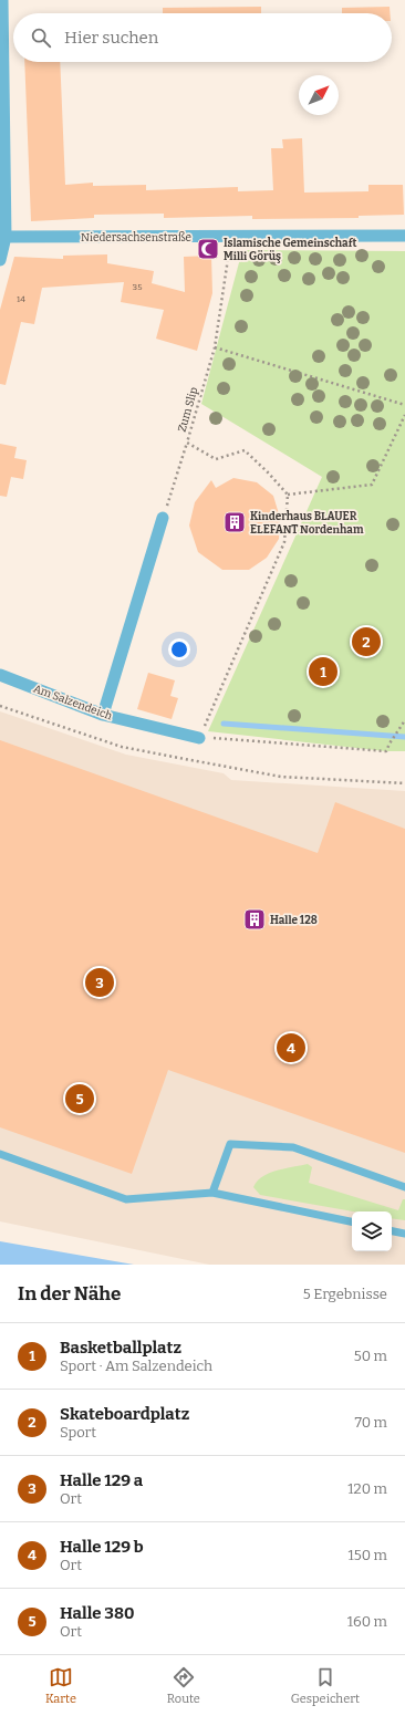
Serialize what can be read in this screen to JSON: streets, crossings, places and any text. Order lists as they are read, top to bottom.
{
  "streets": {
    "street": ["Niedersachsenstraße", "Am Salzendeich"],
    "path": ["Zum Slip"]
  },
  "crossings": [
    ["Niedersachsenstraße", "Zum Slip"]
  ],
  "places": {
    "mosque": ["Islamische Gemeinschaft Milli Görüş"],
    "building": ["Kinderhaus BLAUER ELEFANT Nordenham", "Halle 128"]
  },
  "house_numbers": ["35", "14"],
  "north": "top right",
  "page": {
    "search": "Hier suchen",
    "pins": [
      "2",
      "1",
      "3",
      "4",
      "5"
    ],
    "heading": ["In der Nähe", "5 Ergebnisse"],
    "list": [
      {
        "mark": "1",
        "name": "Basketballplatz",
        "note": "Sport · Am Salzendeich",
        "value": "50 m"
      },
      {
        "mark": "2",
        "name": "Skateboardplatz",
        "note": "Sport",
        "value": "70 m"
      },
      {
        "mark": "3",
        "name": "Halle 129 a",
        "note": "Ort",
        "value": "120 m"
      },
      {
        "mark": "4",
        "name": "Halle 129 b",
        "note": "Ort",
        "value": "150 m"
      },
      {
        "mark": "5",
        "name": "Halle 380",
        "note": "Ort",
        "value": "160 m"
      }
    ],
    "nav": ["Karte", "Route", "Gespeichert"]
  }
}
